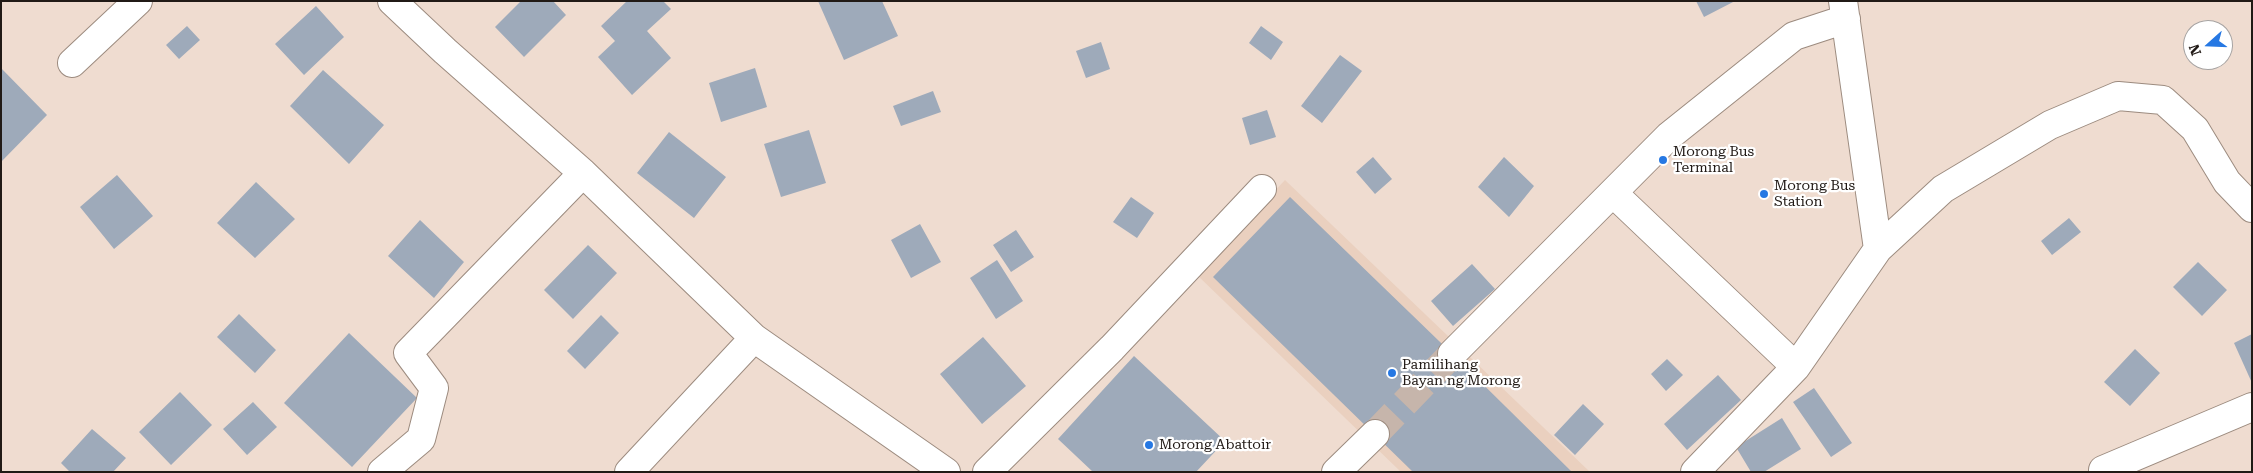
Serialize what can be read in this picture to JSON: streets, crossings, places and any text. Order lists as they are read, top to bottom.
{
  "places": [
    "Morong Bus Terminal",
    "Morong Bus Station",
    "Pamilihang Bayan ng Morong",
    "Morong Abattoir"
  ],
  "north": "left"
}
